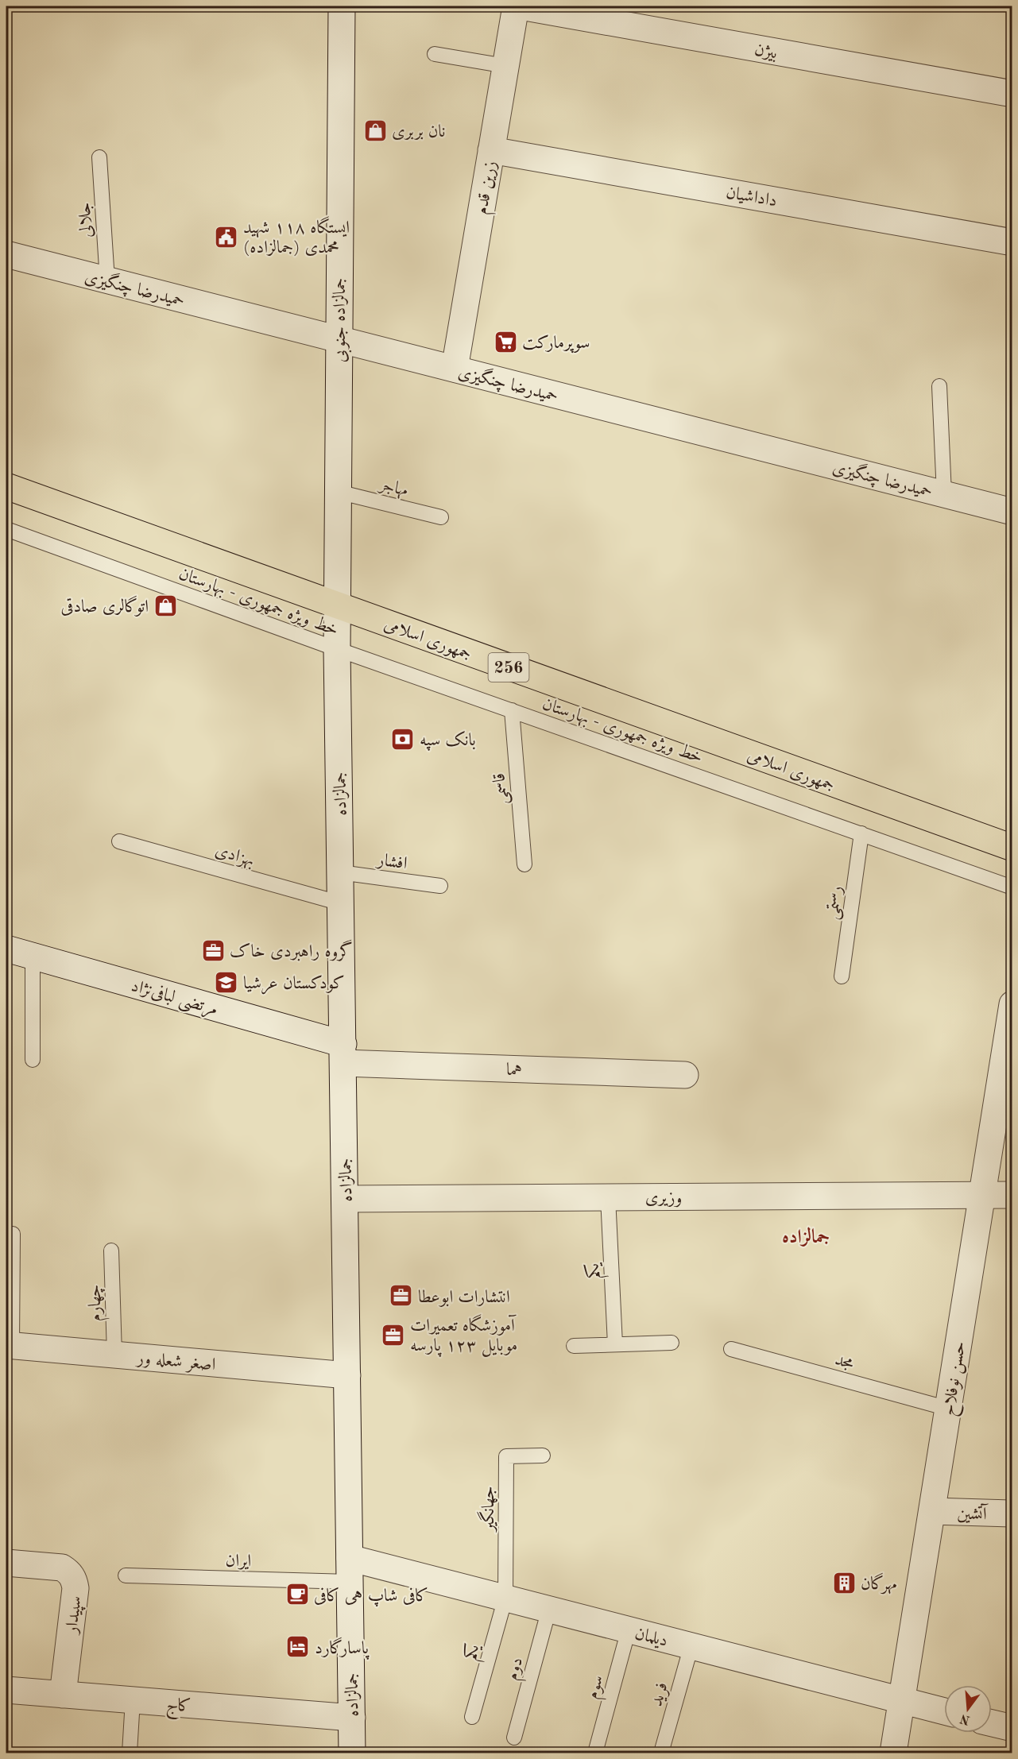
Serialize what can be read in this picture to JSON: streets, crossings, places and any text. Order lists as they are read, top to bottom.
{
  "streets": {
    "main road": ["جمهوری اسلامی", "256"],
    "street": [
      "بیژن",
      "زرین قدم",
      "داداشیان",
      "حمیدرضا چنگیزی",
      "جمالزاده جنوبی",
      "جمالزاده",
      "مرتضی لبافی‌نژاد",
      "هما",
      "وزیری",
      "اصغر شعله ور",
      "حسن نوفلاح",
      "آتشین",
      "سپیدار",
      "دیلمان",
      "کاج"
    ],
    "lane": [
      "جلالی",
      "مهاجر",
      "خط ویژه جمهوری - بهارستان",
      "قاسمی",
      "بهزادی",
      "افشار",
      "رستمی",
      "یکم",
      "چهارم",
      "مجد",
      "جهانگیر",
      "ایران",
      "دوم",
      "سوم",
      "فرید"
    ]
  },
  "crossings": [
    ["زرین قدم", "داداشیان"],
    ["زرین قدم", "حمیدرضا چنگیزی"],
    ["جلالی", "حمیدرضا چنگیزی"],
    ["حمیدرضا چنگیزی", "جمالزاده جنوبی"],
    ["جمالزاده جنوبی", "مهاجر"],
    ["جمالزاده جنوبی", "جمهوری اسلامی"],
    ["جمالزاده جنوبی", "جمالزاده"],
    ["خط ویژه جمهوری - بهارستان", "قاسمی"],
    ["خط ویژه جمهوری - بهارستان", "جمالزاده"],
    ["خط ویژه جمهوری - بهارستان", "رستمی"],
    ["جمهوری اسلامی", "جمالزاده"],
    ["جمالزاده", "بهزادی"],
    ["جمالزاده", "افشار"],
    ["جمالزاده", "مرتضی لبافی‌نژاد"],
    ["جمالزاده", "هما"],
    ["جمالزاده", "وزیری"],
    ["جمالزاده", "اصغر شعله ور"],
    ["جمالزاده", "ایران"],
    ["جمالزاده", "دیلمان"],
    ["جمالزاده", "کاج"],
    ["مرتضی لبافی‌نژاد", "هما"],
    ["وزیری", "یکم"],
    ["وزیری", "حسن نوفلاح"],
    ["یکم", "جهانگیر"],
    ["یکم", "دیلمان"],
    ["چهارم", "اصغر شعله ور"],
    ["مجد", "حسن نوفلاح"],
    ["حسن نوفلاح", "آتشین"],
    ["حسن نوفلاح", "دیلمان"],
    ["جهانگیر", "دیلمان"],
    ["ایران", "دیلمان"],
    ["سپیدار", "کاج"],
    ["دیلمان", "دوم"],
    ["دیلمان", "سوم"],
    ["دیلمان", "فرید"]
  ],
  "districts": ["جمالزاده"],
  "places": {
    "shop": ["نان بربری", "اتوگالری صادقی"],
    "public building": ["ایستگاه ۱۱۸ شهید محمدی (جمالزاده)"],
    "supermarket": ["سوپرمارکت"],
    "bank": ["بانک سپه"],
    "office": ["گروه راهبردی خاک", "انتشارات ابوعطا", "آموزشگاه تعمیرات موبایل ۱۲۳ پارسه"],
    "school or university": ["کودکستان عرشیا"],
    "building": ["مهرگان"],
    "cafe": ["کافی شاپ هی کافی"],
    "hotel": ["پاسارگارد"]
  },
  "north": "bottom"
}
